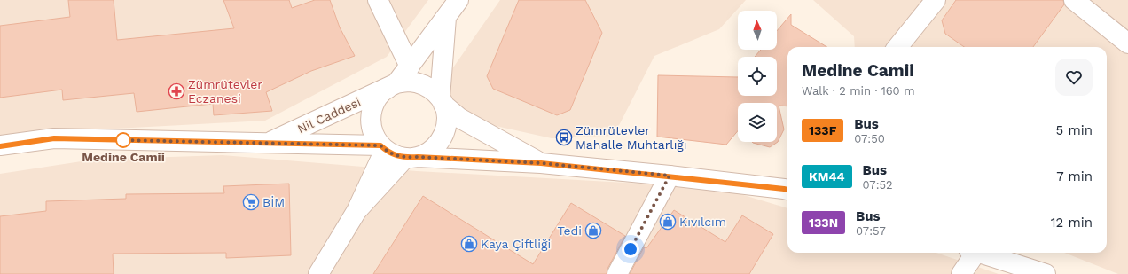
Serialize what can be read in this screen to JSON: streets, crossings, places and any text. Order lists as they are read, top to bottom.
{
  "streets": {
    "street": ["Nil Caddesi"]
  },
  "places": {
    "pharmacy": ["Zümrütevler Eczanesi"],
    "bus stop": ["Zümrütevler Mahalle Muhtarlığı"],
    "other": ["Medine Camii"],
    "supermarket": ["BİM"],
    "shop": ["Kıvılcım", "Tedi", "Kaya Çiftliği"]
  },
  "lines": ["bus line 133F"],
  "north": "top",
  "page": {
    "heading": ["Medine Camii", "Walk · 2 min · 160 m"],
    "list": [
      {
        "mark": "133F",
        "name": "Bus",
        "note": "07:50",
        "value": "5 min"
      },
      {
        "mark": "KM44",
        "name": "Bus",
        "note": "07:52",
        "value": "7 min"
      },
      {
        "mark": "133N",
        "name": "Bus",
        "note": "07:57",
        "value": "12 min"
      }
    ]
  }
}
